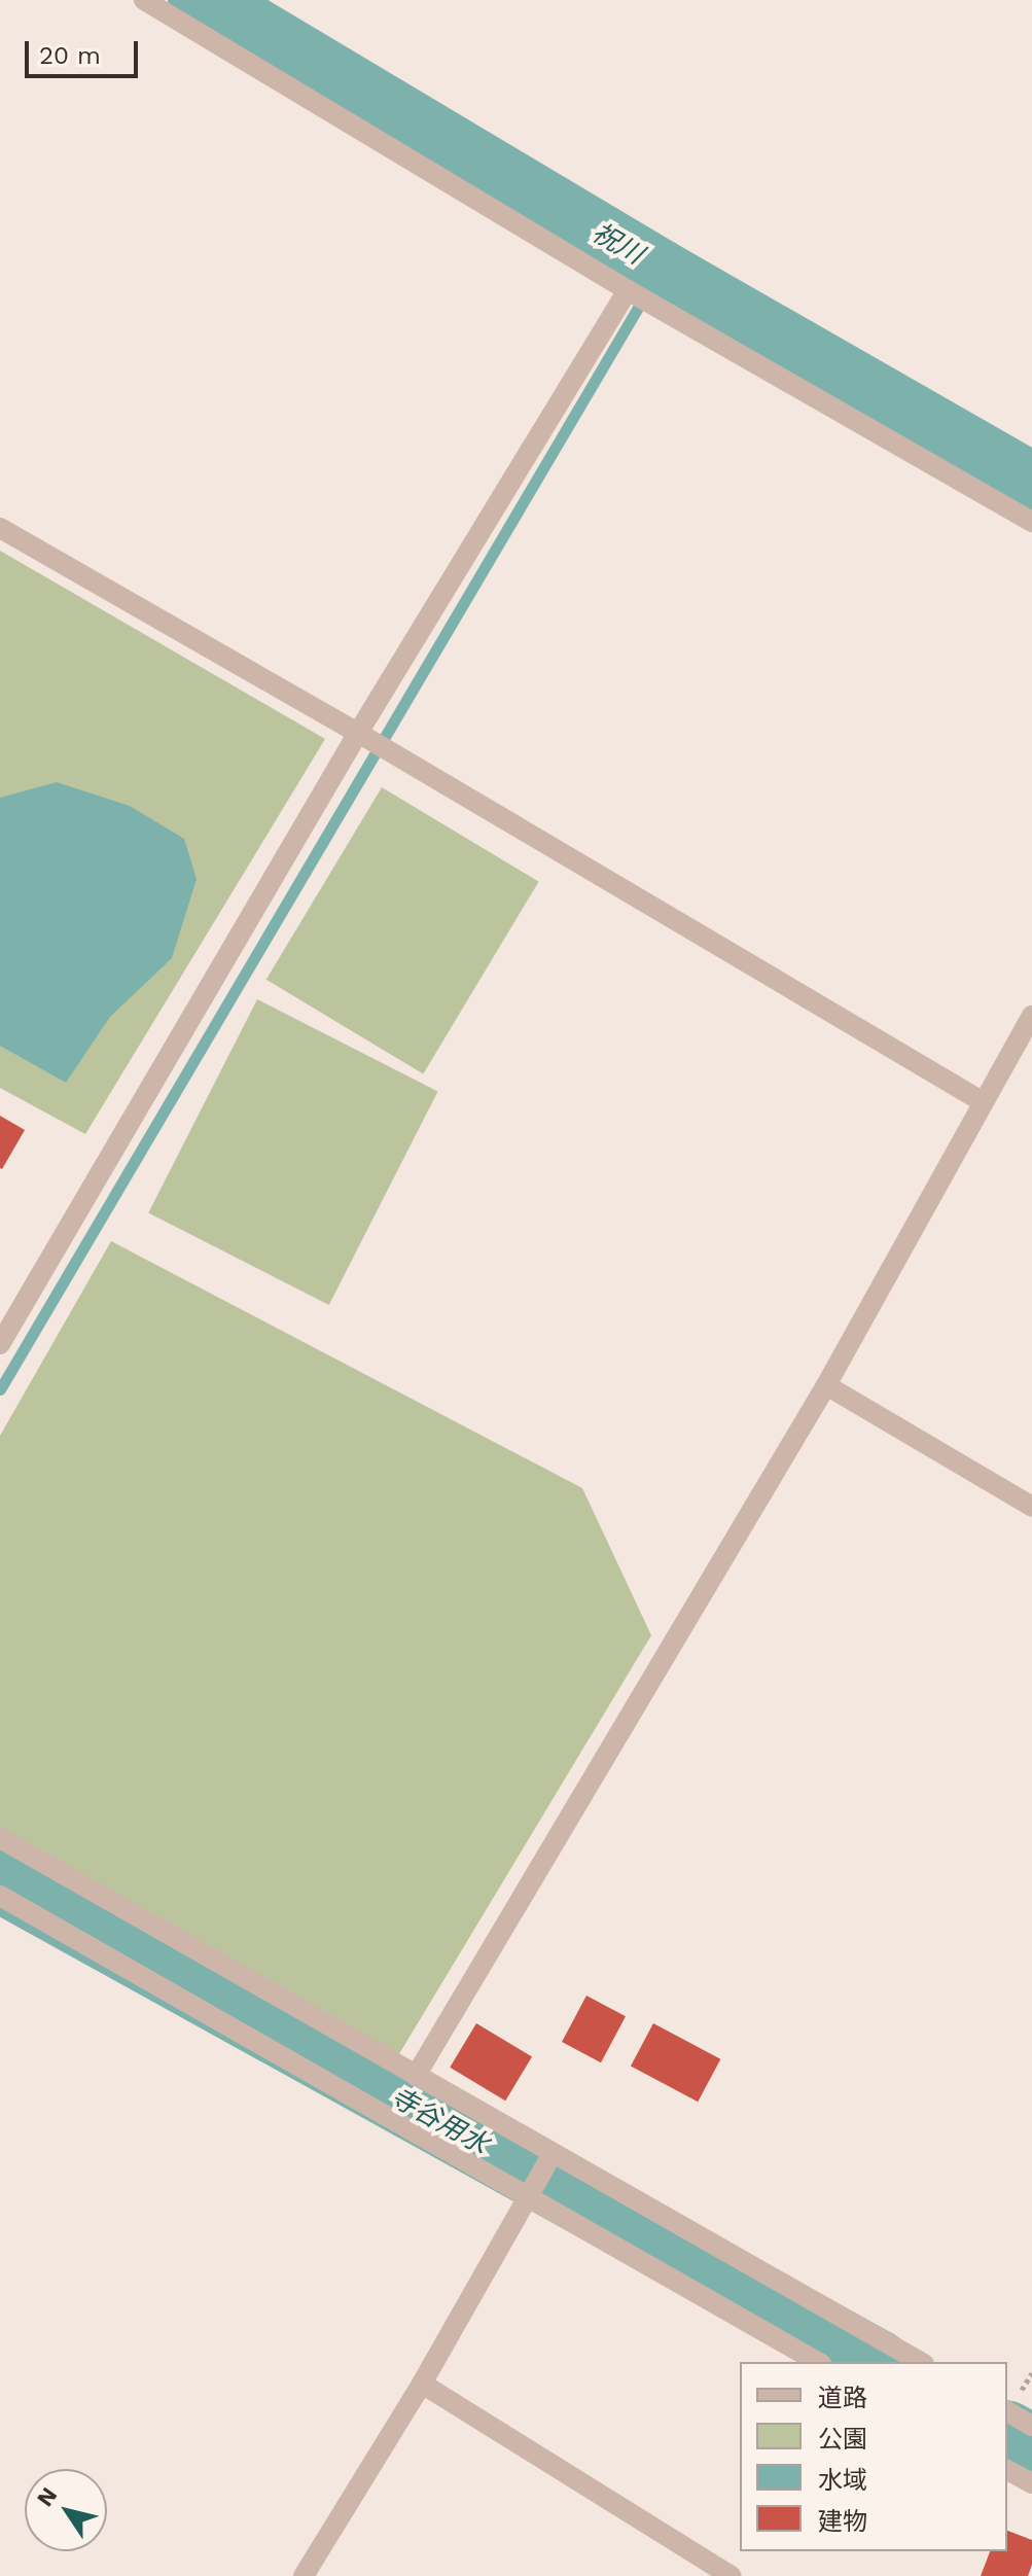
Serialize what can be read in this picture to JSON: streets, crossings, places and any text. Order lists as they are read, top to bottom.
{
  "water": ["祝川", "寺谷用水"],
  "legend": [
    "道路",
    "公園",
    "水域",
    "建物"
  ],
  "scale_bar": "20 m",
  "north": "top left"
}
